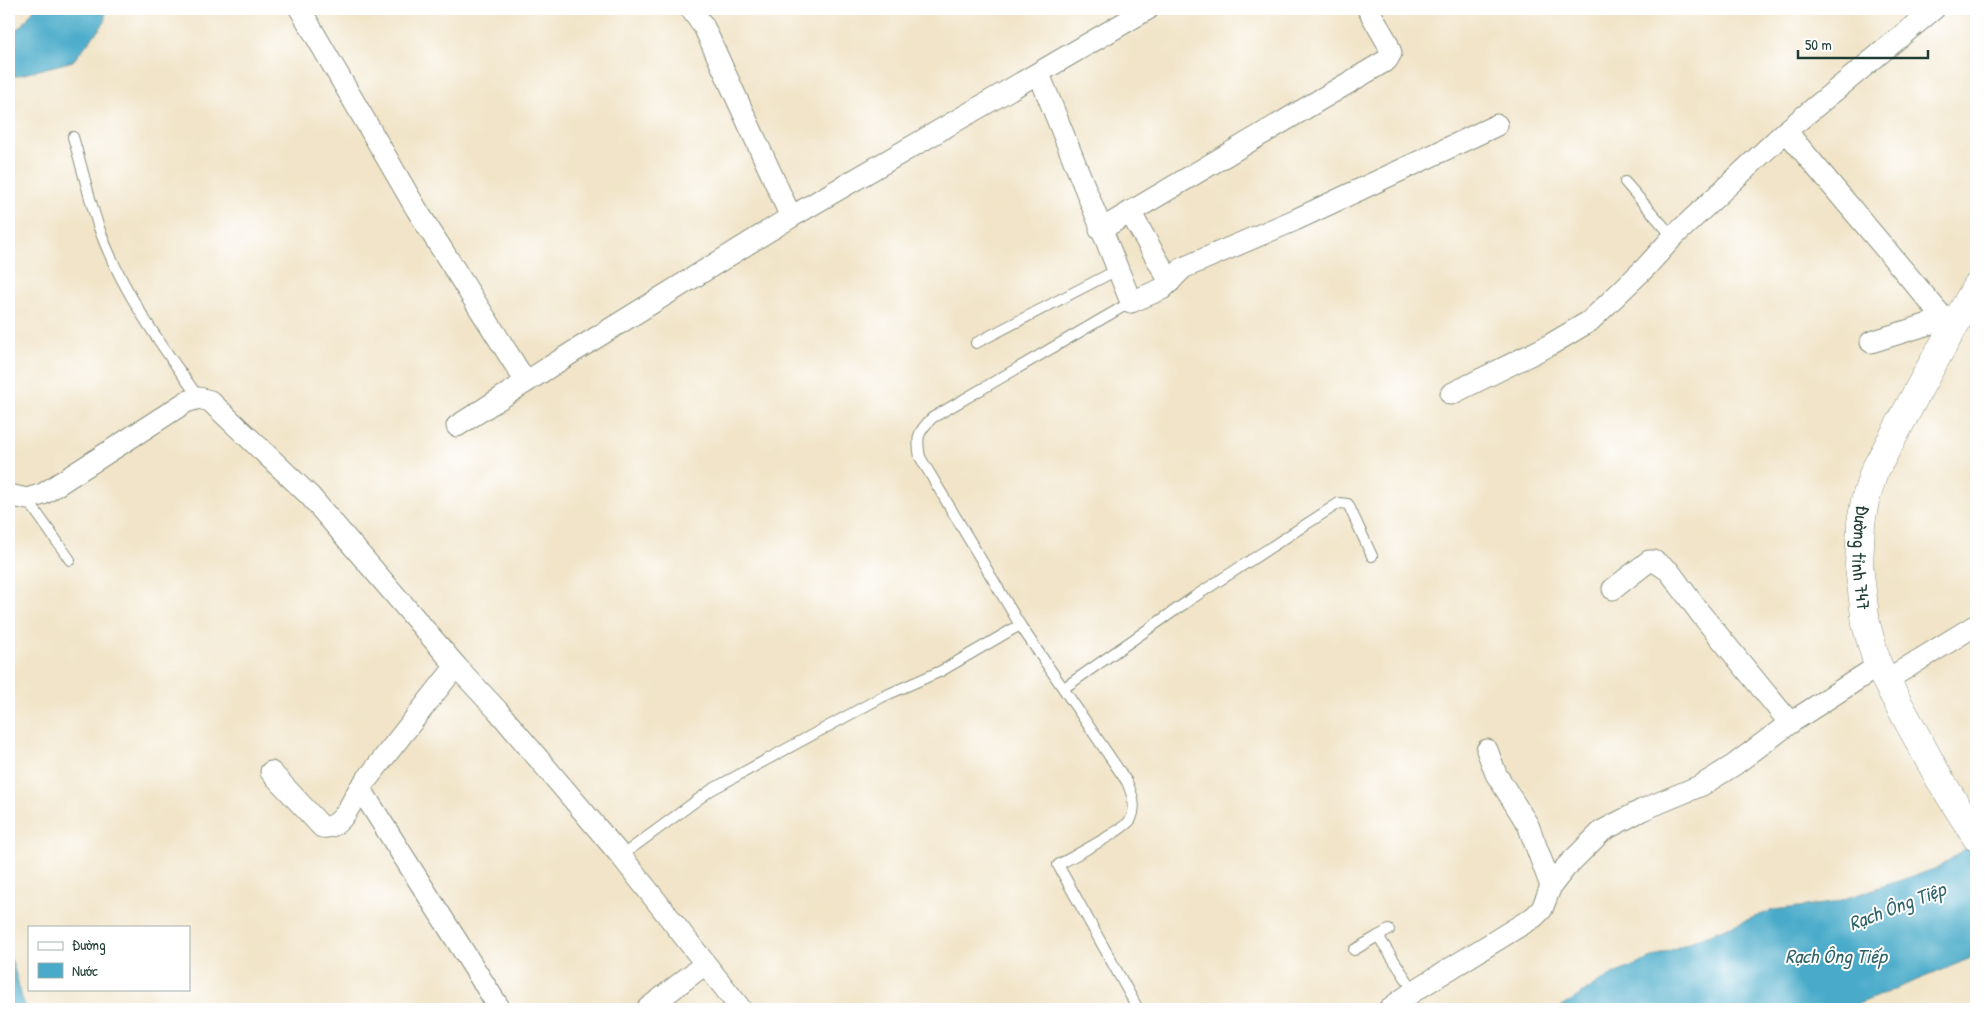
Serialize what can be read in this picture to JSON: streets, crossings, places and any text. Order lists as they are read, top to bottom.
{
  "streets": {
    "main road": ["Đường tỉnh 747"]
  },
  "water": ["Rạch Ông Tiệp", "Rạch Ông Tiếp"],
  "legend": ["Đường", "Nước"],
  "scale_bar": "50 m"
}
